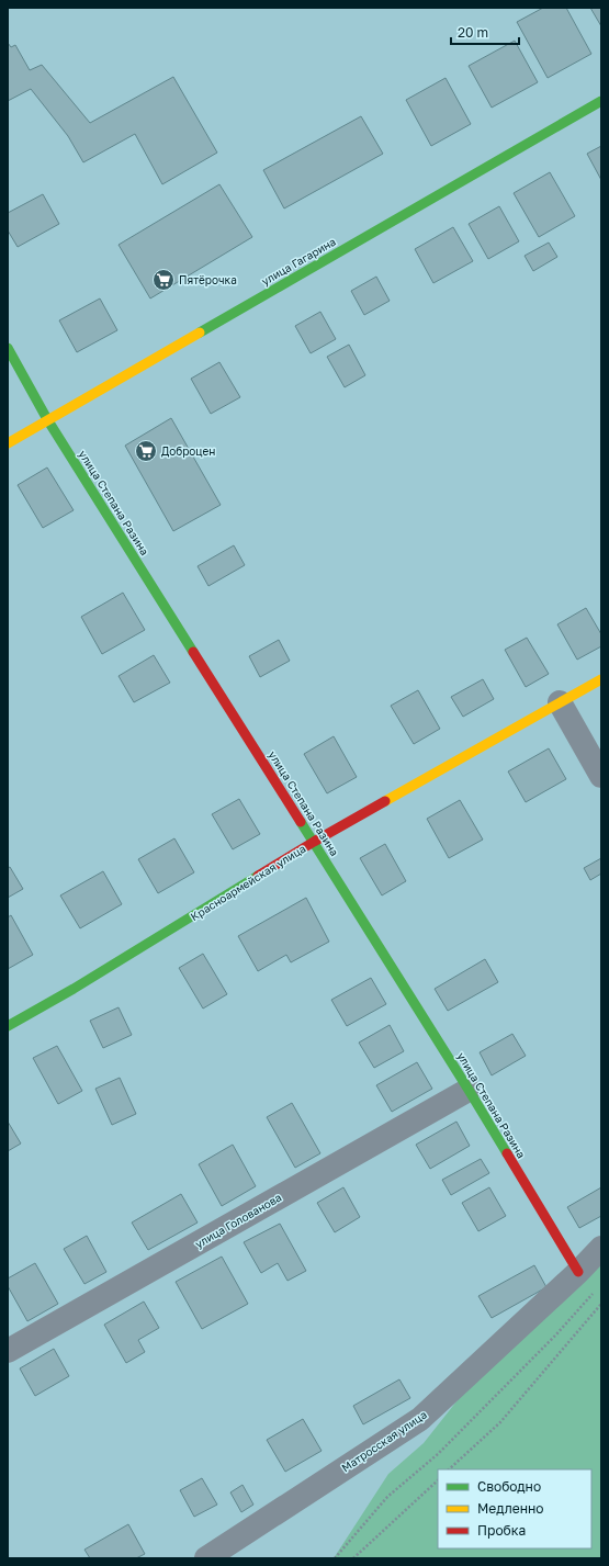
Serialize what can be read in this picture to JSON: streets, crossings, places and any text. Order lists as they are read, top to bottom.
{
  "streets": {
    "street": [
      "улица Гагарина",
      "улица Степана Разина",
      "Красноармейская улица",
      "улица Голованова",
      "Матросская улица"
    ]
  },
  "crossings": [
    ["улица Гагарина", "улица Степана Разина"],
    ["улица Степана Разина", "Красноармейская улица"],
    ["улица Степана Разина", "улица Голованова"],
    ["улица Степана Разина", "Матросская улица"]
  ],
  "places": {
    "supermarket": ["Пятёрочка", "Доброцен"]
  },
  "legend": ["Свободно", "Медленно", "Пробка"],
  "scale_bar": "20 m"
}
